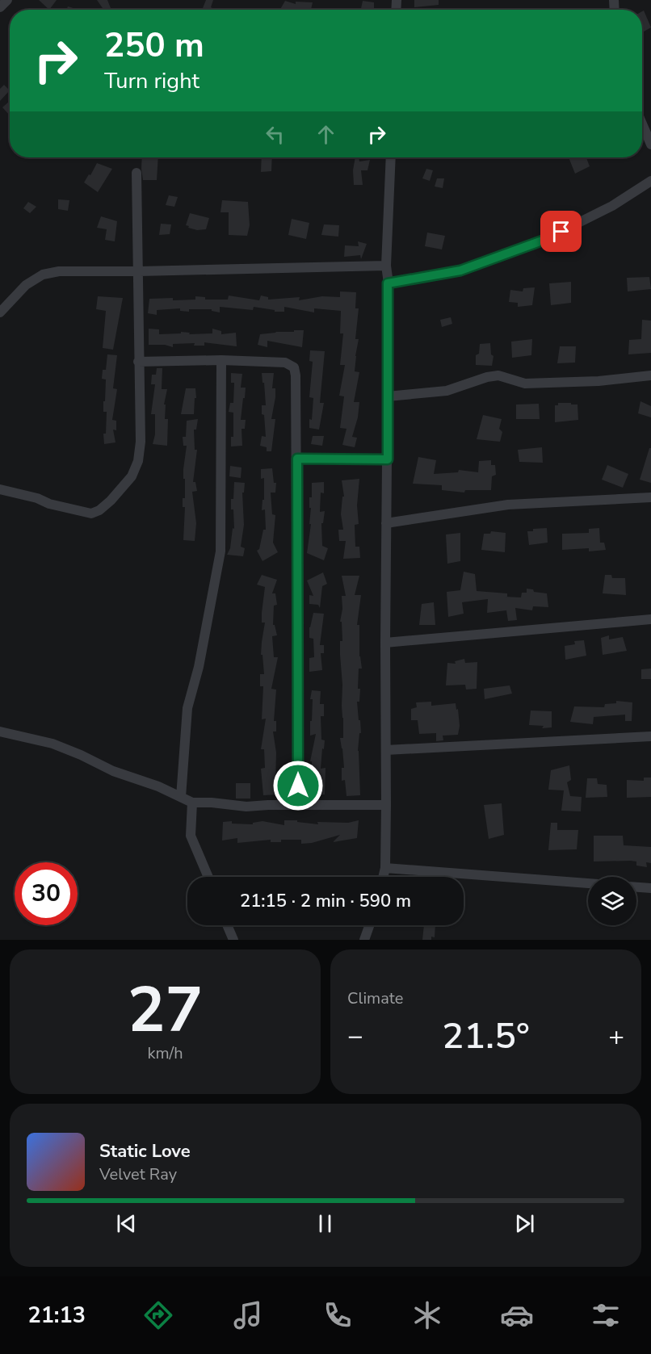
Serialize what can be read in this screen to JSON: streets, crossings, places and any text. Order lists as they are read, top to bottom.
{
  "page": {
    "turn": ["250 m", "Turn right"],
    "limit": "30",
    "trip": "21:15 · 2 min · 590 m",
    "tile": [
      ["27", "km/h"],
      "Climate"
    ],
    "heat": ["−", "21.5°", "+"],
    "song": ["Static Love", "Velvet Ray"],
    "tabs": "21:13"
  }
}
